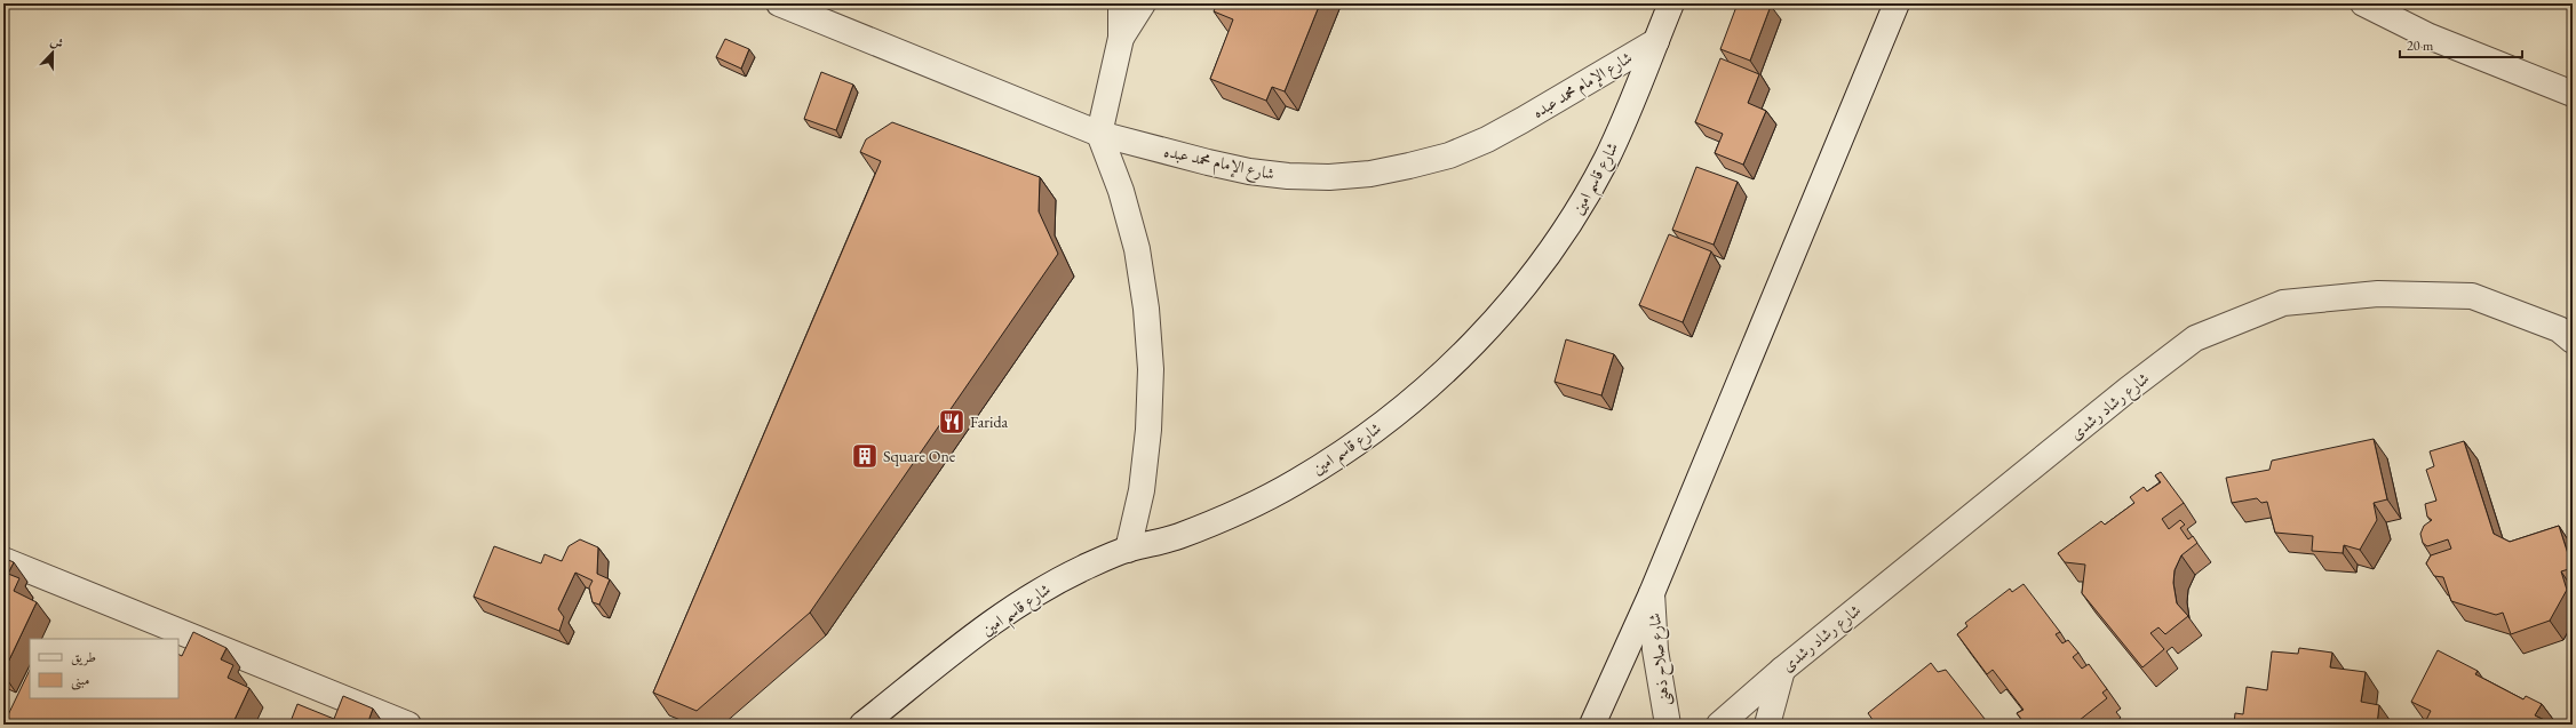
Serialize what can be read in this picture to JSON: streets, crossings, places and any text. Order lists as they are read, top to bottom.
{
  "streets": {
    "street": [
      "شارع الإمام محمد عبده",
      "شارع قاسم امين",
      "شارع رشاد رشدى",
      "شارع صلاح ذهنى"
    ]
  },
  "crossings": [
    ["شارع الإمام محمد عبده", "شارع قاسم امين"]
  ],
  "places": {
    "restaurant": ["Farida"],
    "building": ["Square One"]
  },
  "legend": ["طريق", "مبنى"],
  "scale_bar": "20 m",
  "north": "top"
}
